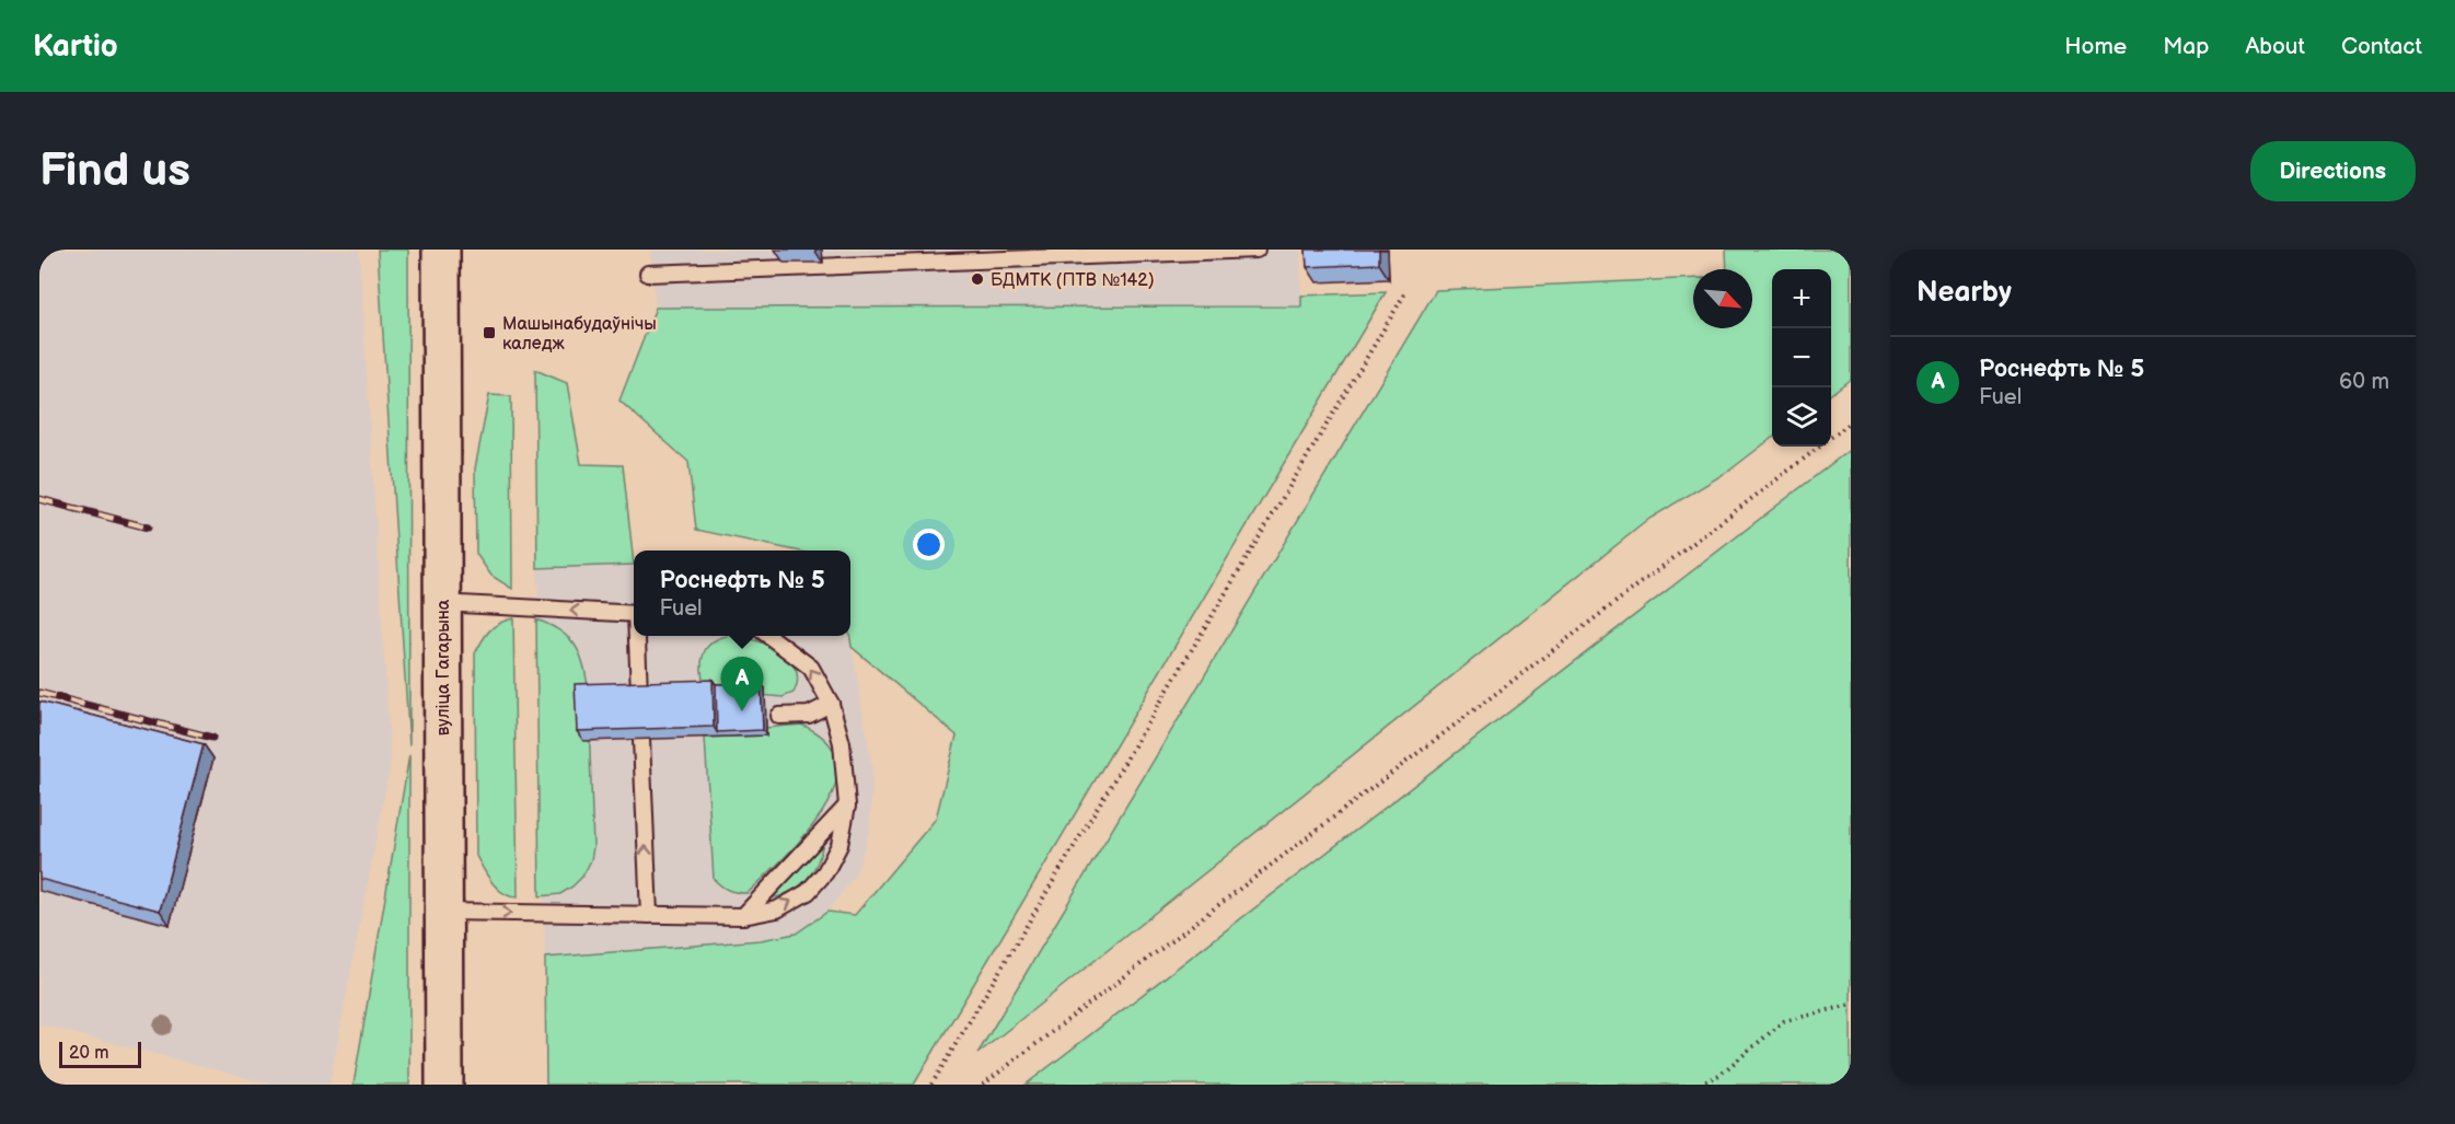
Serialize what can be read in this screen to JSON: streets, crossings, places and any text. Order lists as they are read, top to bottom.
{
  "streets": {
    "main road": ["вуліца Гагарына"]
  },
  "places": {
    "other": ["БДМТК (ПТВ №142)"],
    "transit": ["Машынабудаўнічы каледж"]
  },
  "scale_bar": "20 m",
  "north": "bottom right",
  "page": {
    "header": "Kartio",
    "nav": [
      "Home",
      "Map",
      "About",
      "Contact"
    ],
    "buttons": "Directions",
    "title": "Find us",
    "heading": "Nearby",
    "map_buttons": ["+", "−"],
    "list": [
      {
        "mark": "A",
        "name": "Роснефть № 5",
        "note": "Fuel",
        "value": "60 m"
      }
    ],
    "popup": ["Роснефть № 5", "Fuel"],
    "pins": "A",
    "scale": "20 m"
  }
}
